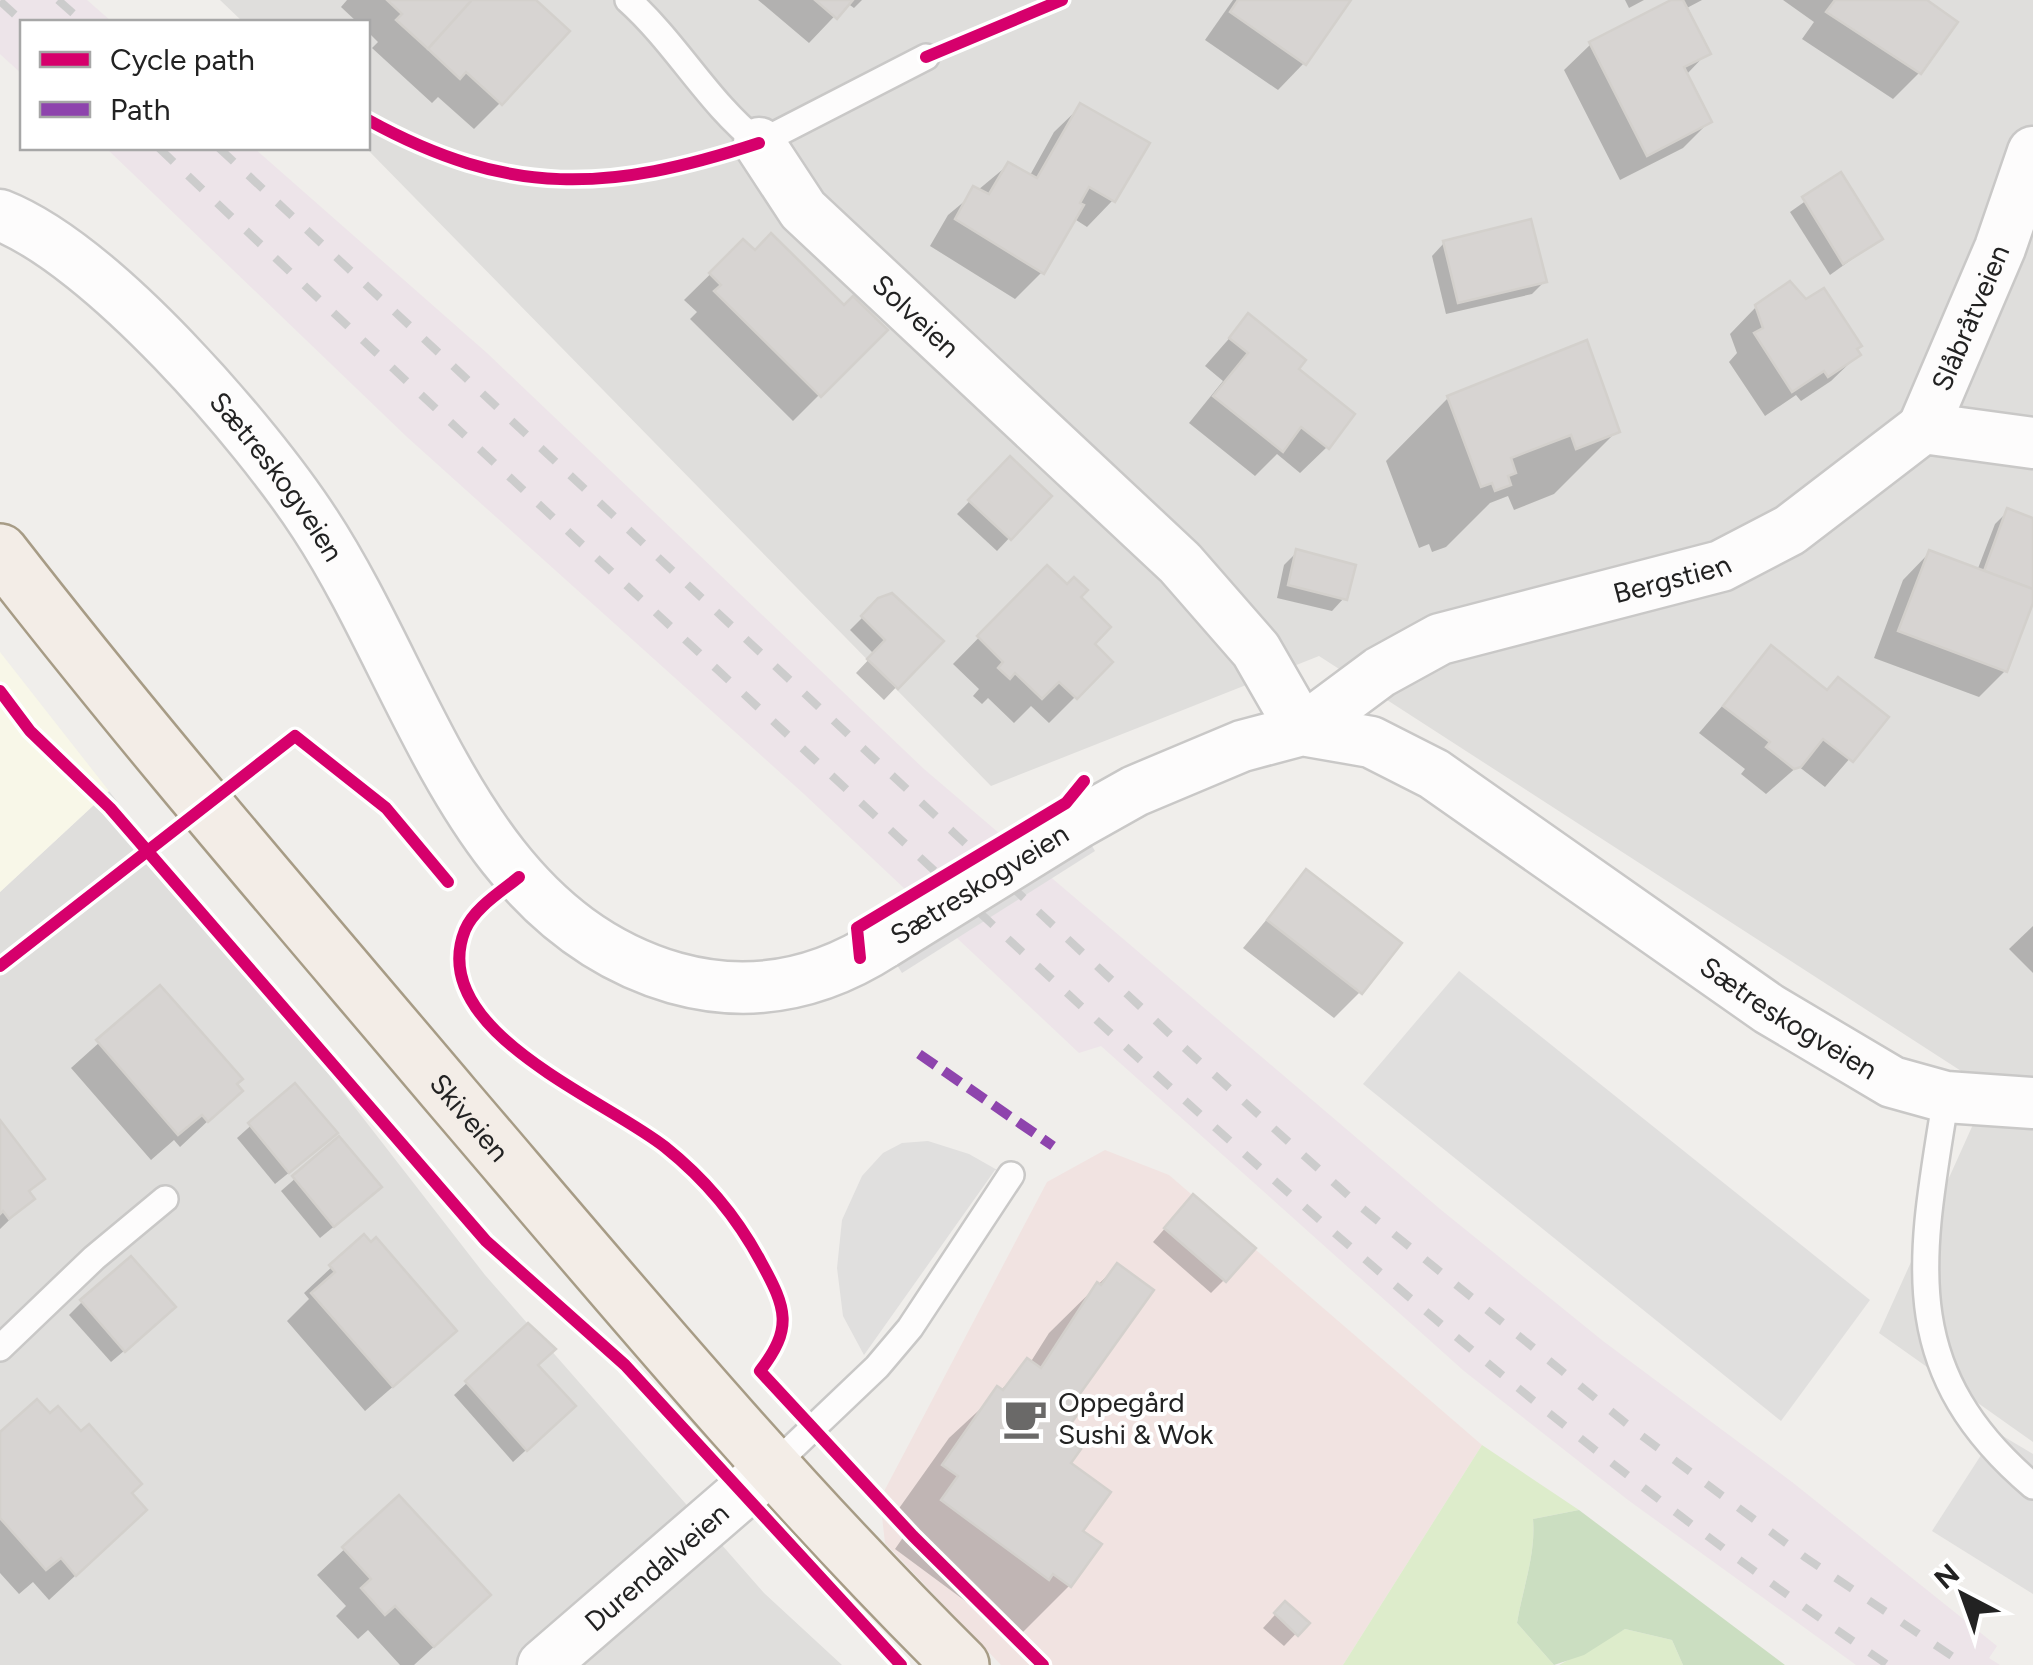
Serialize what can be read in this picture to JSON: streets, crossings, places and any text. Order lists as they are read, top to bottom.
{
  "streets": {
    "main road": ["Skiveien"],
    "street": [
      "Solveien",
      "Slåbråtveien",
      "Sætreskogveien",
      "Bergstien",
      "Durendalveien"
    ]
  },
  "crossings": [
    ["Solveien", "Sætreskogveien"],
    ["Solveien", "Bergstien"],
    ["Slåbråtveien", "Bergstien"],
    ["Sætreskogveien", "Bergstien"],
    ["Skiveien", "Durendalveien"]
  ],
  "places": {
    "cafe": ["Oppegård Sushi & Wok"]
  },
  "legend": ["Cycle path", "Path"],
  "north": "top left"
}
